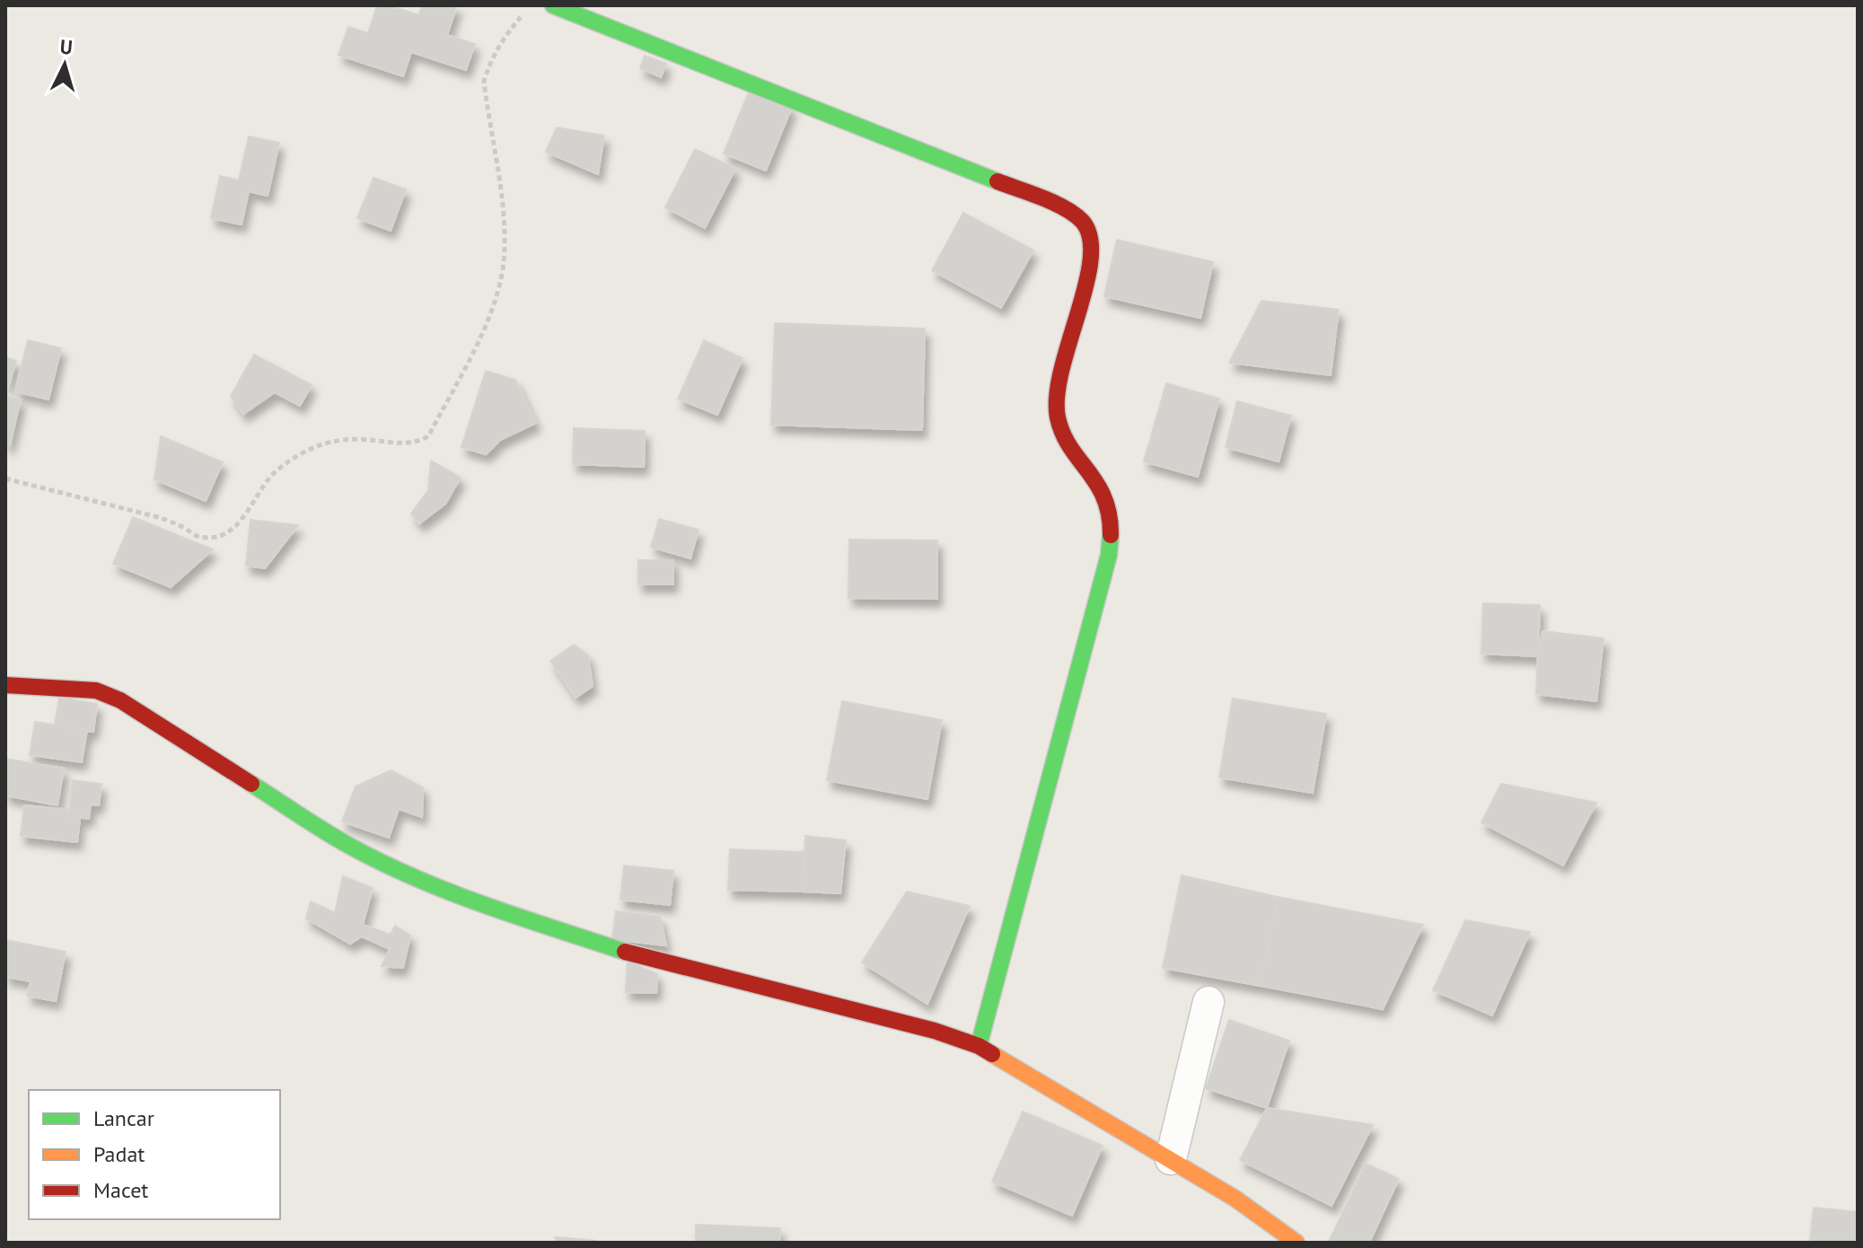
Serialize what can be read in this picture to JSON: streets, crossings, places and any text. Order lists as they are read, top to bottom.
{
  "legend": ["Lancar", "Padat", "Macet"],
  "north": "top"
}
